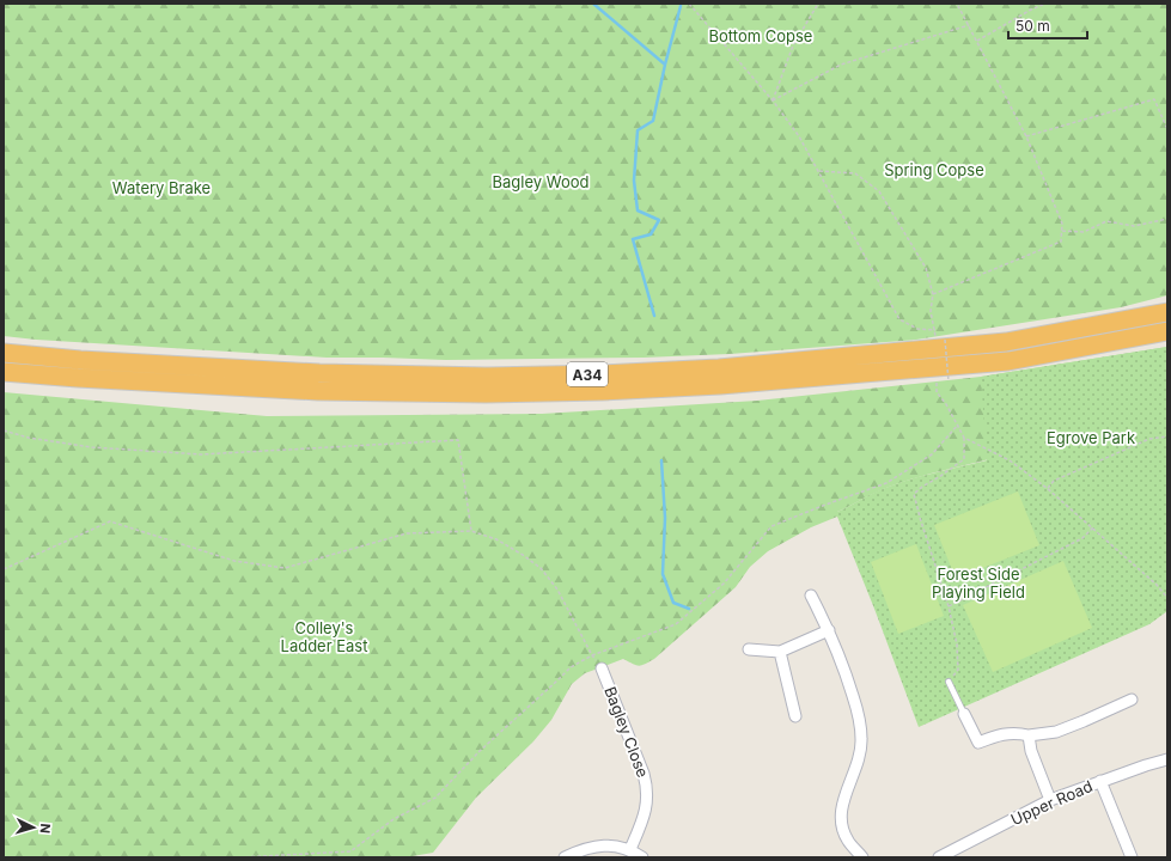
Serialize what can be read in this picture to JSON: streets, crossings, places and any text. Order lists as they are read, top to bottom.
{
  "streets": {
    "highway": ["A34"],
    "street": ["Bagley Close", "Upper Road"]
  },
  "parks": [
    "Bottom Copse",
    "Spring Copse",
    "Bagley Wood",
    "Watery Brake",
    "Egrove Park",
    "Forest Side Playing Field",
    "Colley's Ladder East"
  ],
  "scale_bar": "50 m",
  "north": "right"
}
